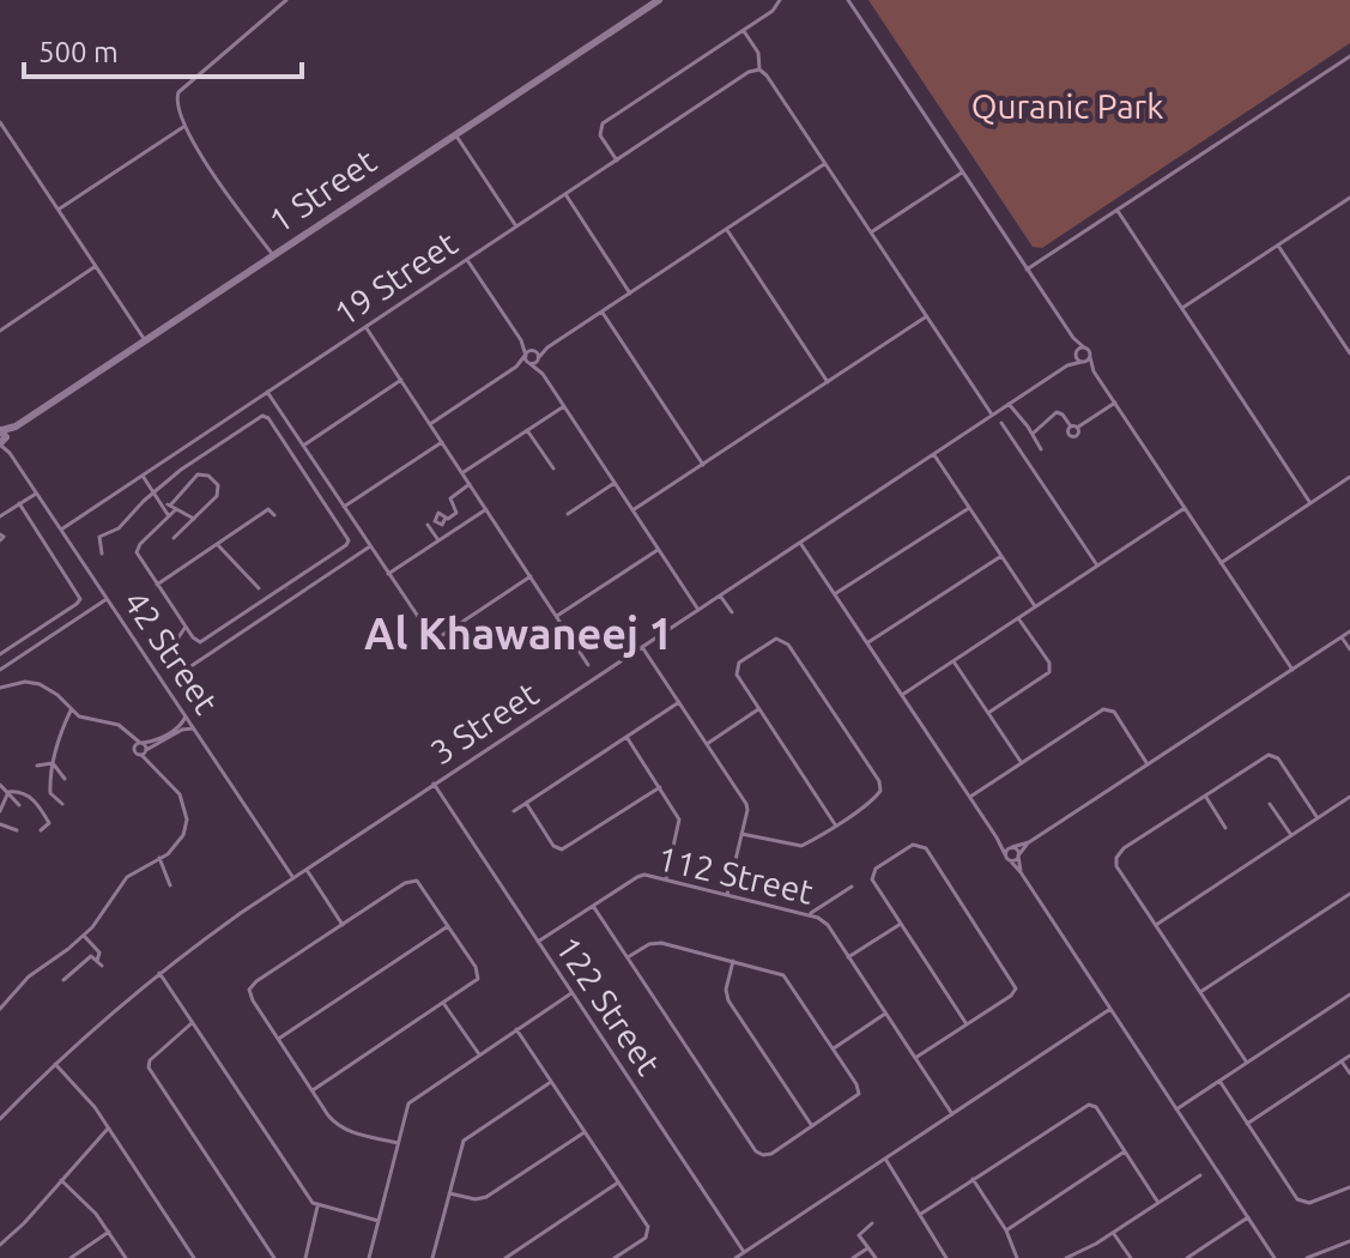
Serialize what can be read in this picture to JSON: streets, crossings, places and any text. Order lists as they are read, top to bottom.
{
  "streets": {
    "street": [
      "1 Street",
      "19 Street",
      "42 Street",
      "3 Street",
      "112 Street",
      "122 Street"
    ]
  },
  "crossings": [
    ["1 Street", "42 Street"],
    ["19 Street", "42 Street"],
    ["42 Street", "3 Street"],
    ["3 Street", "122 Street"],
    ["112 Street", "122 Street"]
  ],
  "districts": ["Al Khawaneej 1"],
  "parks": ["Quranic Park"],
  "scale_bar": "500 m"
}
